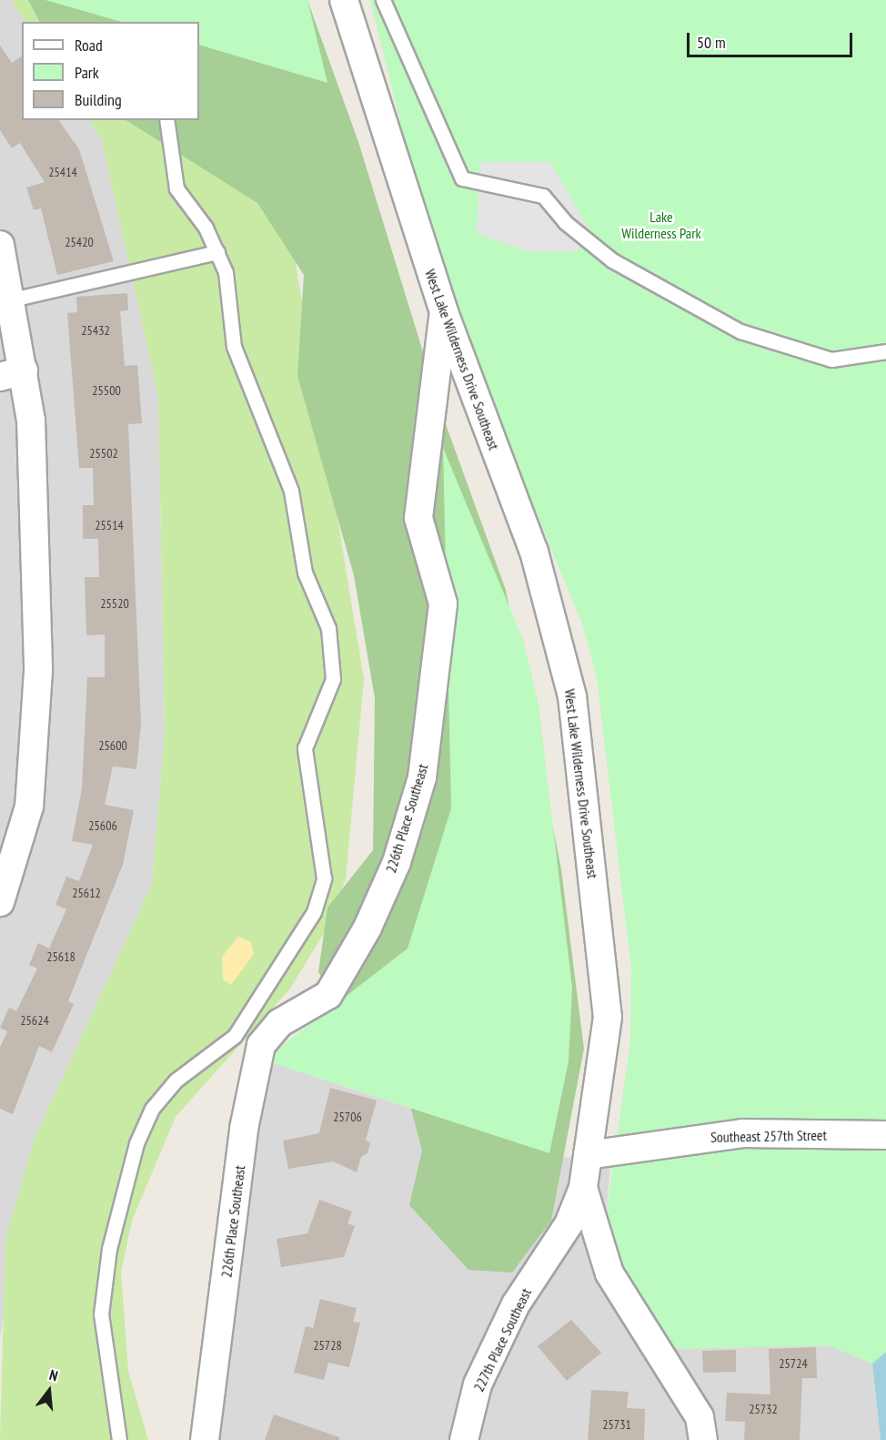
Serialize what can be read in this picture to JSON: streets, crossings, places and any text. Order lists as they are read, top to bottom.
{
  "streets": {
    "street": [
      "West Lake Wilderness Drive Southeast",
      "226th Place Southeast",
      "Southeast 257th Street",
      "227th Place Southeast"
    ]
  },
  "crossings": [
    ["West Lake Wilderness Drive Southeast", "226th Place Southeast"],
    ["West Lake Wilderness Drive Southeast", "Southeast 257th Street"],
    ["West Lake Wilderness Drive Southeast", "227th Place Southeast"]
  ],
  "parks": ["Lake Wilderness Park"],
  "house_numbers": [
    "25414",
    "25420",
    "25432",
    "25500",
    "25502",
    "25514",
    "25520",
    "25600",
    "25606",
    "25612",
    "25618",
    "25624",
    "25706",
    "25728",
    "25724",
    "25732",
    "25731"
  ],
  "legend": ["Road", "Park", "Building"],
  "scale_bar": "50 m",
  "north": "top"
}
